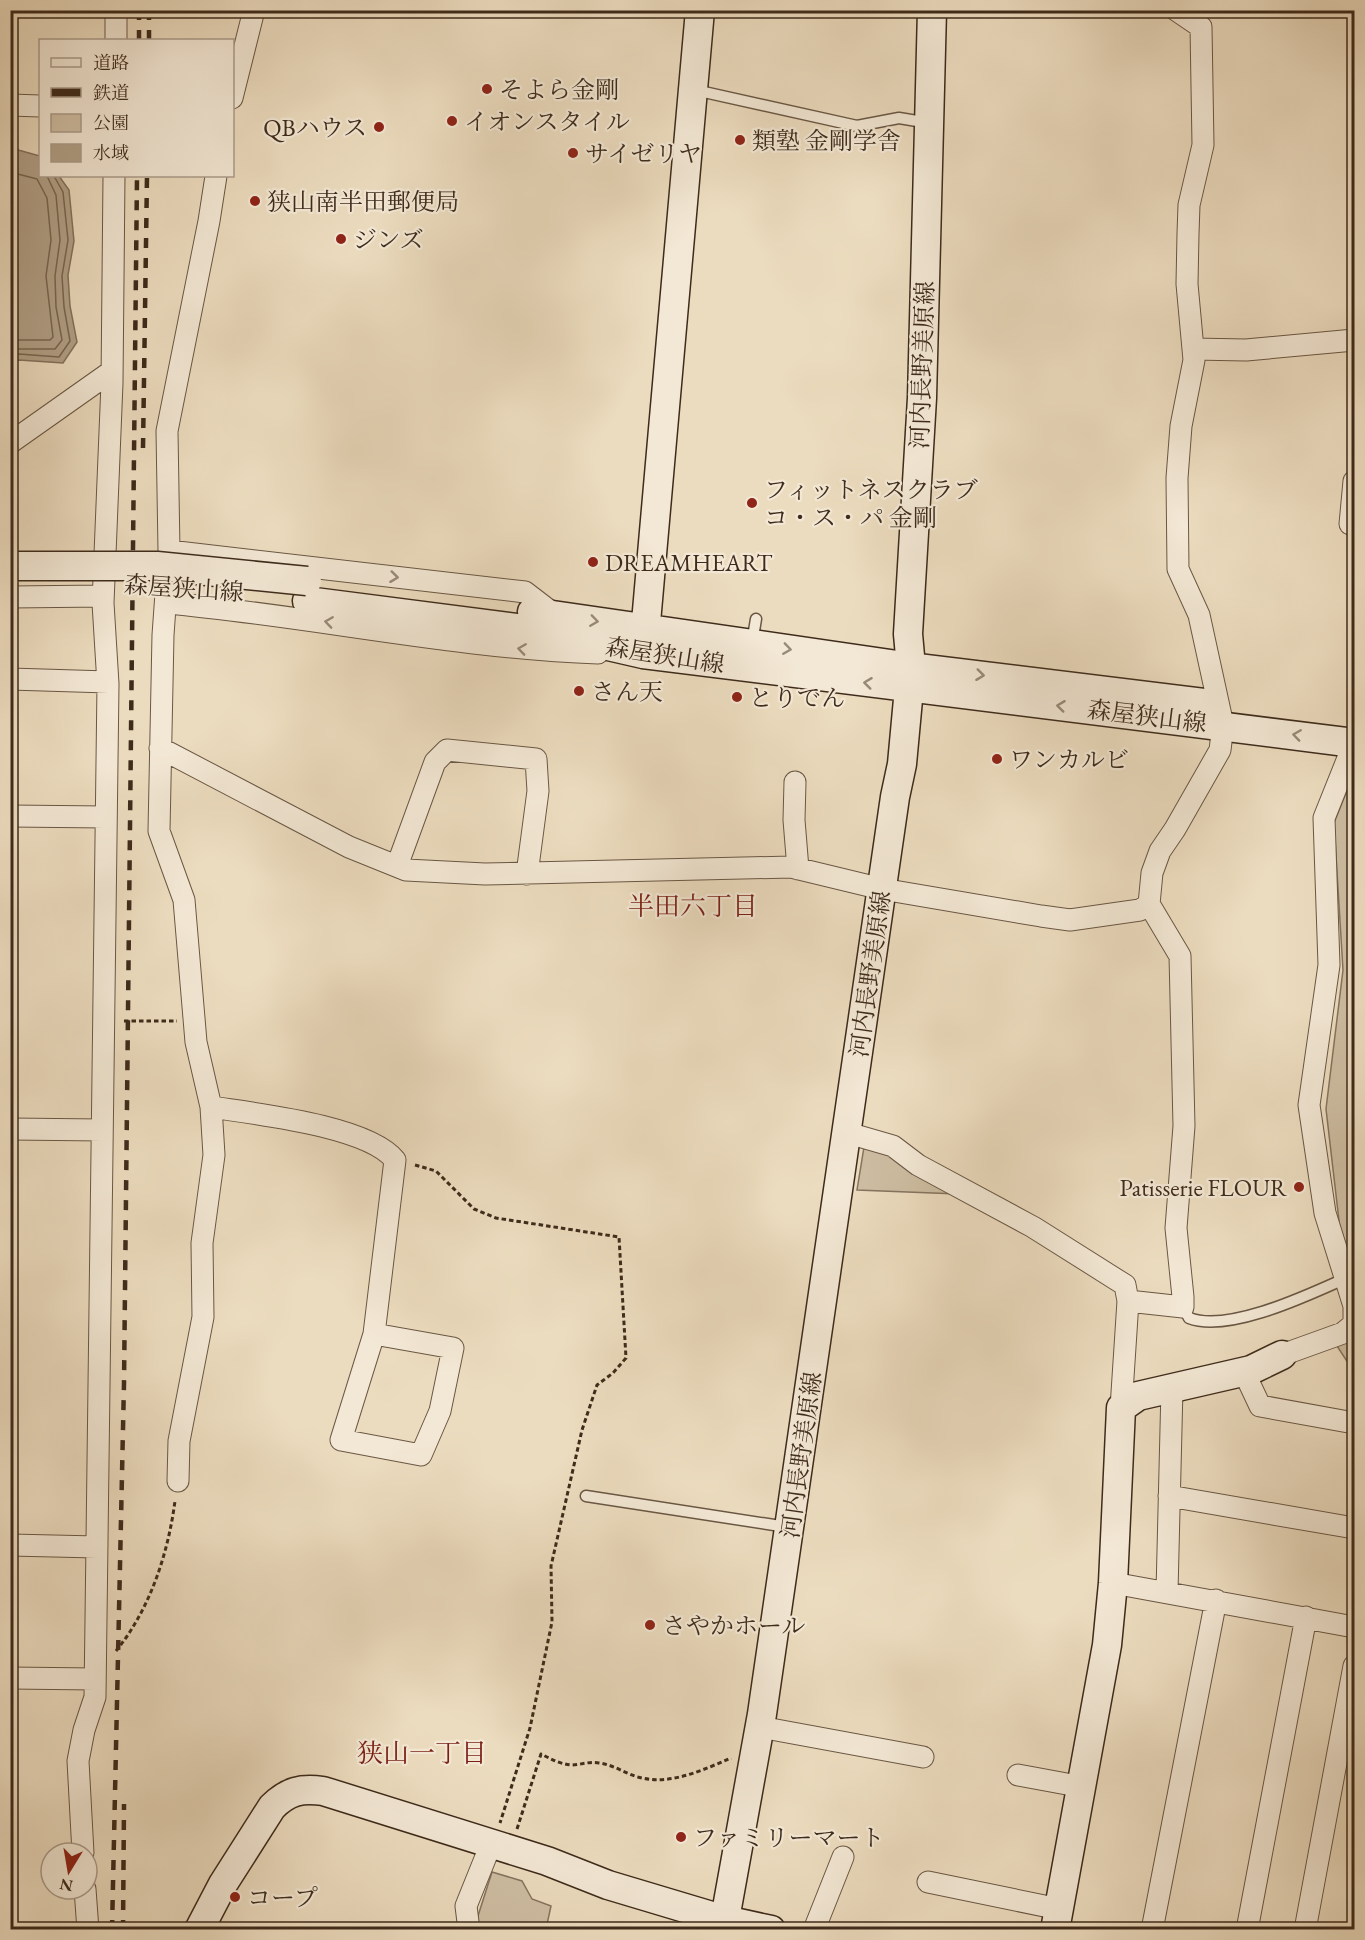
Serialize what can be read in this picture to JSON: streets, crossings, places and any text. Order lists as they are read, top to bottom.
{
  "streets": {
    "main road": ["河内長野美原線", "森屋狭山線"]
  },
  "crossings": [
    ["河内長野美原線", "森屋狭山線"]
  ],
  "districts": ["半田六丁目", "狭山一丁目"],
  "places": [
    "そよら金剛",
    "イオンスタイル",
    "QBハウス",
    "類塾 金剛学舎",
    "サイゼリヤ",
    "狭山南半田郵便局",
    "ジンズ",
    "フィットネスクラブ コ・ス・パ 金剛",
    "DREAMHEART",
    "さん天",
    "とりでん",
    "ワンカルビ",
    "Patisserie FLOUR",
    "さやかホール",
    "ファミリーマート",
    "コープ"
  ],
  "legend": [
    "道路",
    "鉄道",
    "公園",
    "水域"
  ],
  "north": "bottom"
}
